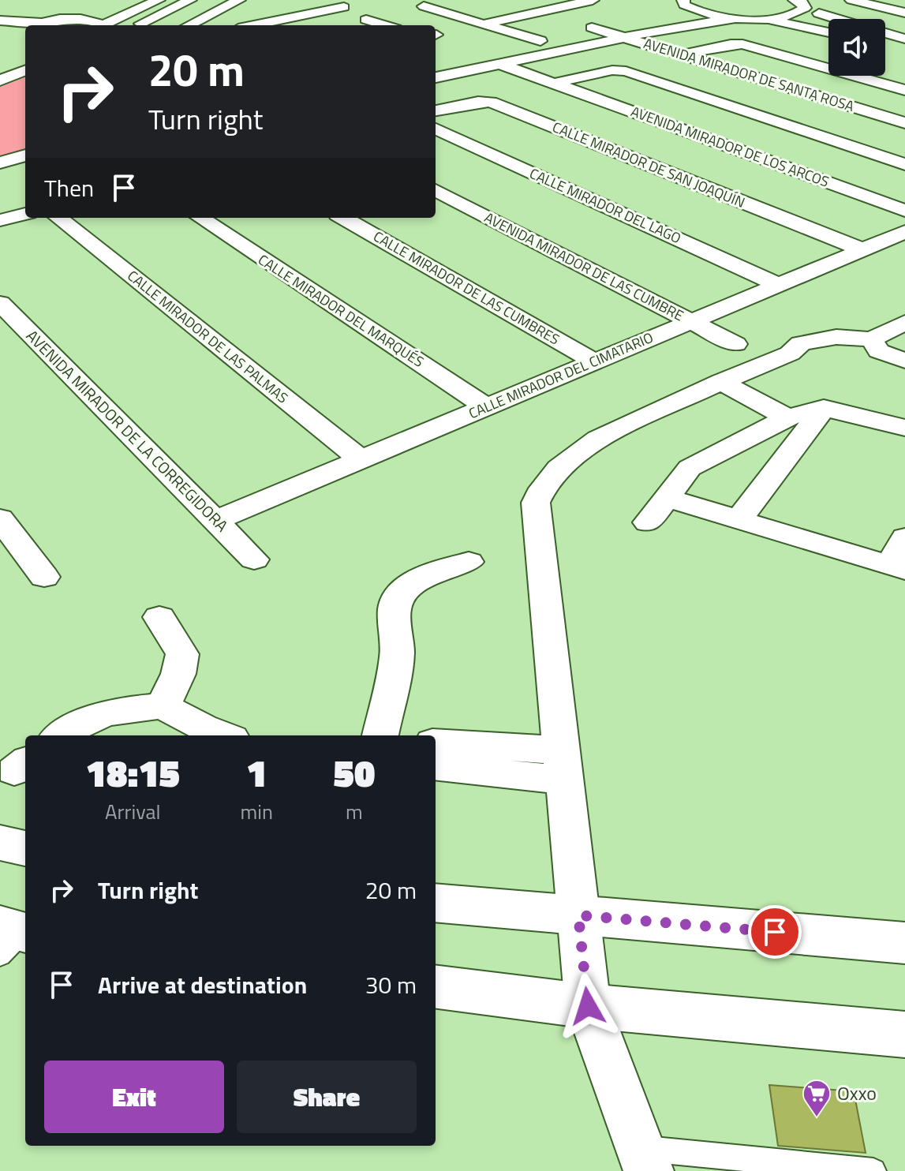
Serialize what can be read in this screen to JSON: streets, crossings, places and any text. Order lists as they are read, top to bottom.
{
  "streets": {
    "street": [
      "AVENIDA MIRADOR DE SANTA ROSA",
      "AVENIDA MIRADOR DE LOS ARCOS",
      "CALLE MIRADOR DE SAN JOAQUÍN",
      "CALLE MIRADOR DEL LAGO",
      "AVENIDA MIRADOR DE LAS CUMBRE",
      "CALLE MIRADOR DE LAS CUMBRES",
      "CALLE MIRADOR DEL MARQUÉS",
      "CALLE MIRADOR DE LAS PALMAS",
      "CALLE MIRADOR DEL CIMATARIO",
      "AVENIDA MIRADOR DE LA CORREGIDORA"
    ]
  },
  "crossings": [
    ["CALLE MIRADOR DE SAN JOAQUÍN", "CALLE MIRADOR DEL CIMATARIO"],
    ["CALLE MIRADOR DEL LAGO", "CALLE MIRADOR DEL CIMATARIO"],
    ["AVENIDA MIRADOR DE LAS CUMBRE", "CALLE MIRADOR DEL CIMATARIO"],
    ["CALLE MIRADOR DE LAS CUMBRES", "CALLE MIRADOR DEL CIMATARIO"],
    ["CALLE MIRADOR DEL MARQUÉS", "CALLE MIRADOR DEL CIMATARIO"],
    ["CALLE MIRADOR DE LAS PALMAS", "CALLE MIRADOR DEL CIMATARIO"],
    ["CALLE MIRADOR DEL CIMATARIO", "AVENIDA MIRADOR DE LA CORREGIDORA"]
  ],
  "places": {
    "supermarket": ["Oxxo"]
  },
  "page": {
    "turn": ["20 m", "Turn right"],
    "then": "Then",
    "eta": [
      "18:15",
      "Arrival",
      "1",
      "min",
      "50",
      "m"
    ],
    "list": [
      {
        "name": "Turn right",
        "value": "20 m"
      },
      {
        "name": "Arrive at destination",
        "value": "30 m"
      }
    ],
    "buttons": ["Exit", "Share"]
  }
}
